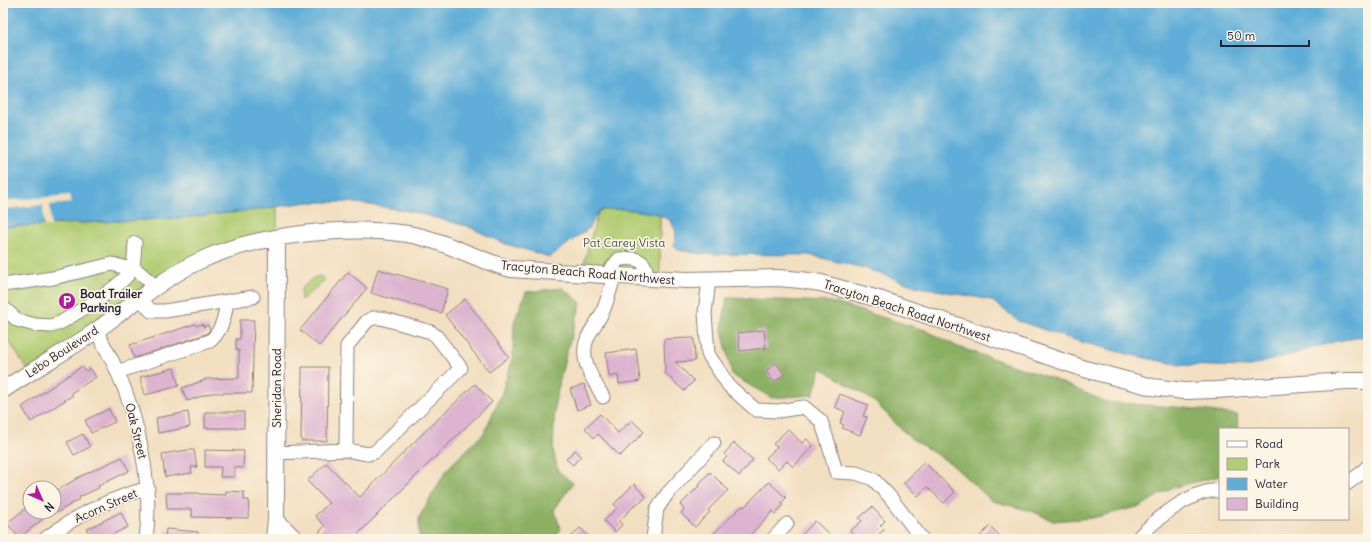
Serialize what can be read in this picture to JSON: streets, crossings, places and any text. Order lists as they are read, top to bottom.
{
  "streets": {
    "main road": ["Tracyton Beach Road Northwest", "Lebo Boulevard", "Sheridan Road"],
    "street": ["Oak Street", "Acorn Street"]
  },
  "crossings": [
    ["Tracyton Beach Road Northwest", "Lebo Boulevard"],
    ["Tracyton Beach Road Northwest", "Sheridan Road"],
    ["Lebo Boulevard", "Sheridan Road"],
    ["Lebo Boulevard", "Oak Street"],
    ["Oak Street", "Acorn Street"]
  ],
  "parks": ["Pat Carey Vista"],
  "places": {
    "parking": ["Boat Trailer Parking"]
  },
  "legend": [
    "Road",
    "Park",
    "Water",
    "Building"
  ],
  "scale_bar": "50 m",
  "north": "bottom right"
}
